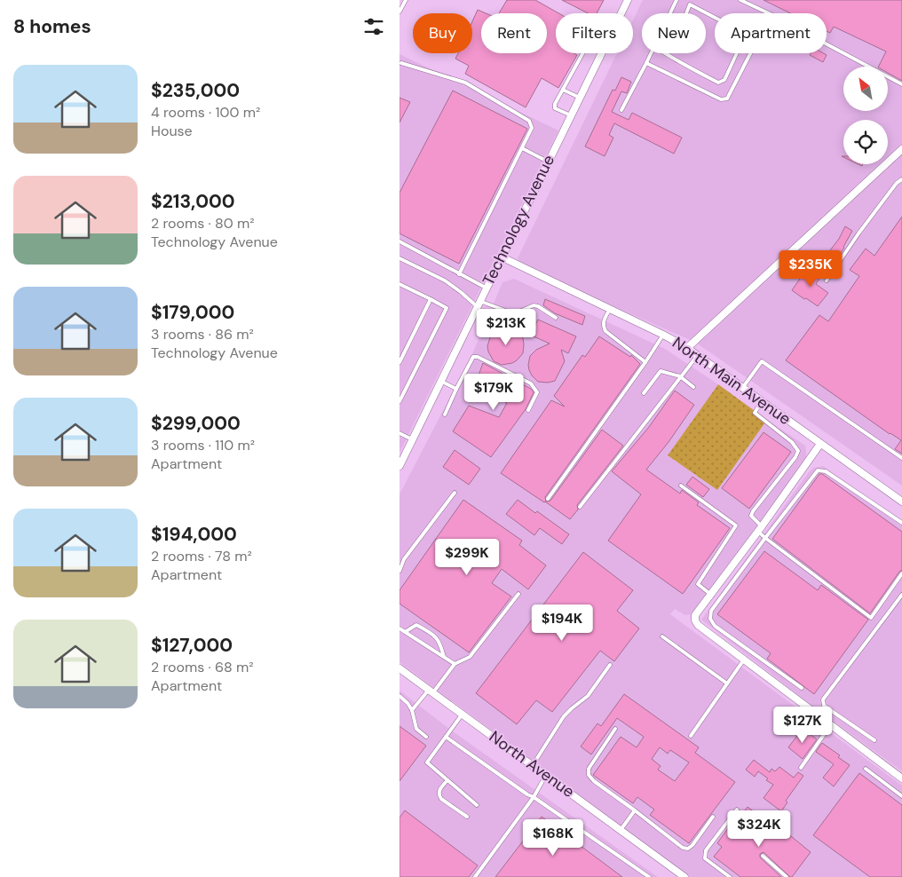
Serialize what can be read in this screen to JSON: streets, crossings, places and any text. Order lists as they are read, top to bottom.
{
  "streets": {
    "street": ["Technology Avenue", "North Main Avenue", "North Avenue"]
  },
  "crossings": [
    ["Technology Avenue", "North Main Avenue"]
  ],
  "north": "top left",
  "page": {
    "heading": "8 homes",
    "chip": [
      "Buy",
      "Rent",
      "Filters",
      "New",
      "Apartment"
    ],
    "list": [
      {
        "name": "$235,000",
        "note": "4 rooms · 100 m² · House"
      },
      {
        "name": "$213,000",
        "note": "2 rooms · 80 m² · Technology Avenue"
      },
      {
        "name": "$179,000",
        "note": "3 rooms · 86 m² · Technology Avenue"
      },
      {
        "name": "$299,000",
        "note": "3 rooms · 110 m² · Apartment"
      },
      {
        "name": "$194,000",
        "note": "2 rooms · 78 m² · Apartment"
      },
      {
        "name": "$127,000",
        "note": "2 rooms · 68 m² · Apartment"
      }
    ],
    "price": [
      "$235K",
      "$213K",
      "$179K",
      "$299K",
      "$194K",
      "$127K",
      "$324K",
      "$168K"
    ]
  }
}
